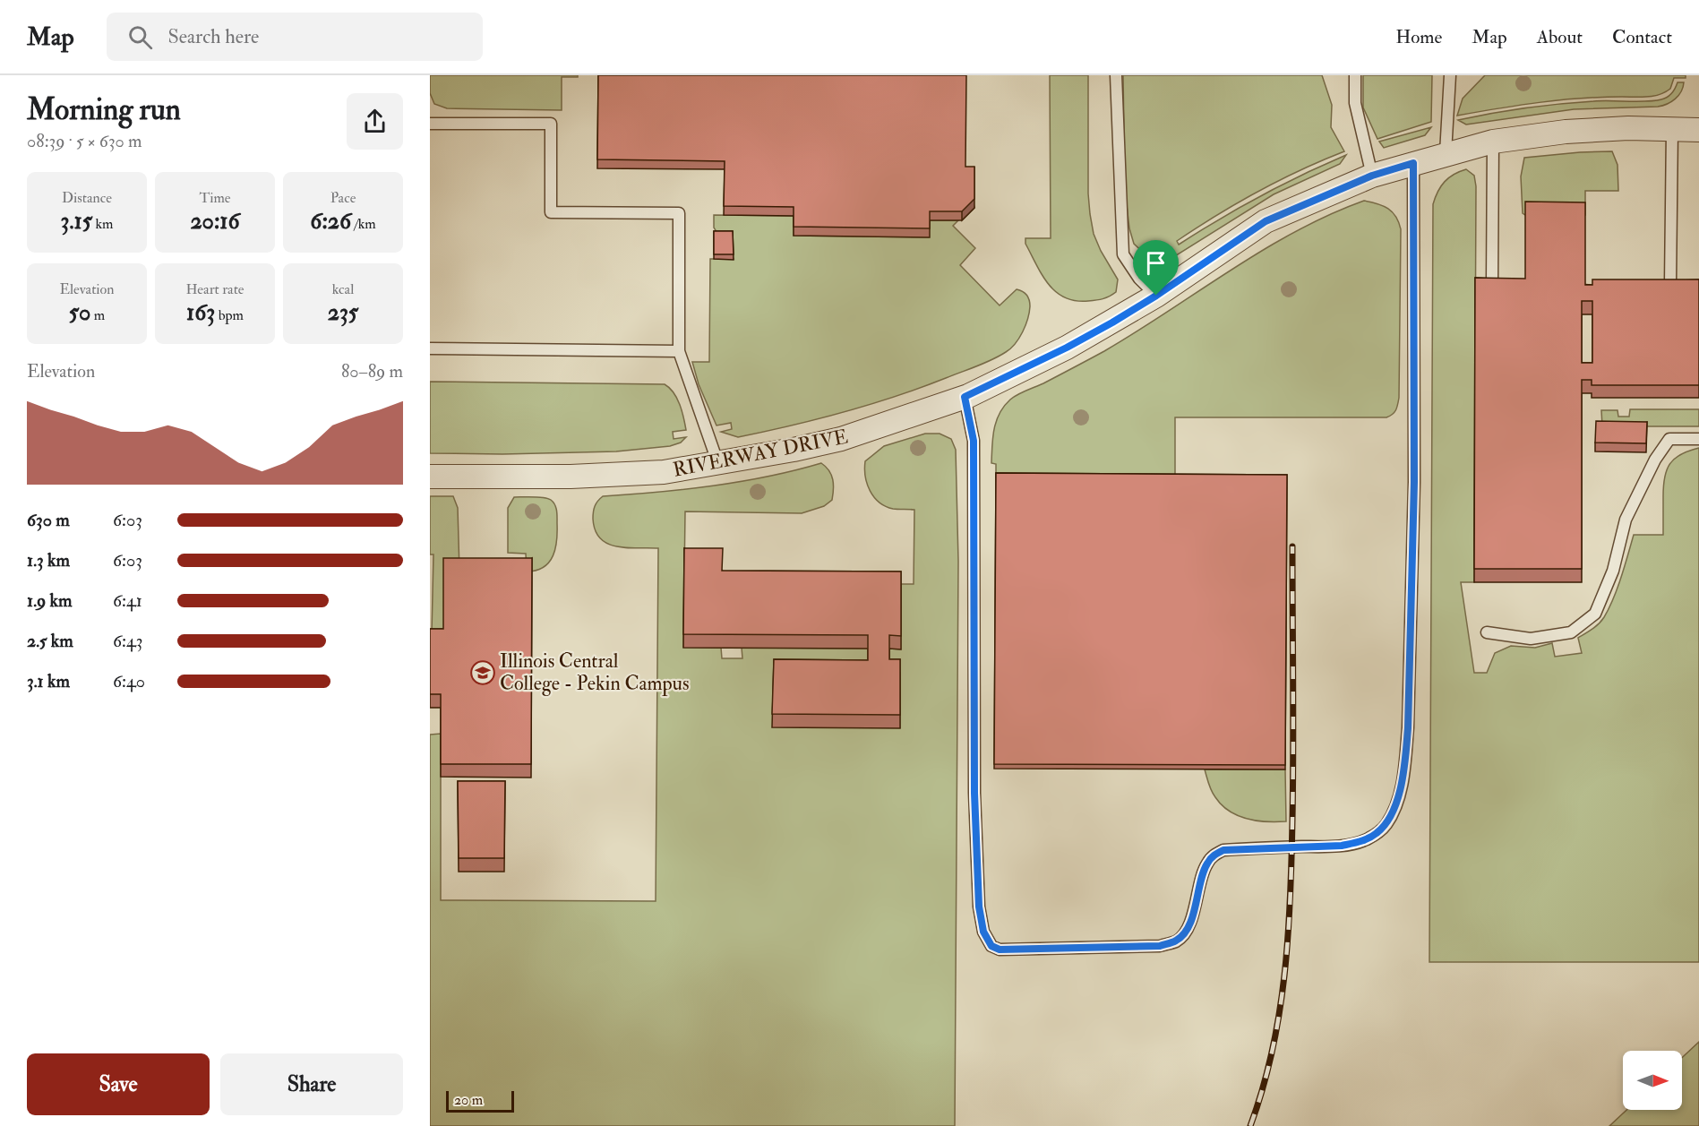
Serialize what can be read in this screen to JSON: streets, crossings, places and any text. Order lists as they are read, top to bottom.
{
  "streets": {
    "street": ["RIVERWAY DRIVE"]
  },
  "places": {
    "school or university": ["Illinois Central College - Pekin Campus"]
  },
  "scale_bar": "20 m",
  "north": "right",
  "page": {
    "header": "Map",
    "search": "Search here",
    "nav": [
      "Home",
      "Map",
      "About",
      "Contact"
    ],
    "heading": ["Morning run", "08:39 · 5 × 630 m"],
    "stats": [
      ["Distance", "3.15 km"],
      ["Time", "20:16"],
      ["Pace", "6:26 /km"],
      ["Elevation", "50 m"],
      ["Heart rate", "163 bpm"],
      ["kcal", "235"]
    ],
    "chart": ["Elevation", "80–89 m"],
    "list": [
      {
        "name": "630 m",
        "note": "6:03"
      },
      {
        "name": "1.3 km",
        "note": "6:03"
      },
      {
        "name": "1.9 km",
        "note": "6:41"
      },
      {
        "name": "2.5 km",
        "note": "6:43"
      },
      {
        "name": "3.1 km",
        "note": "6:40"
      }
    ],
    "buttons": ["Save", "Share"],
    "scale": "20 m"
  }
}
